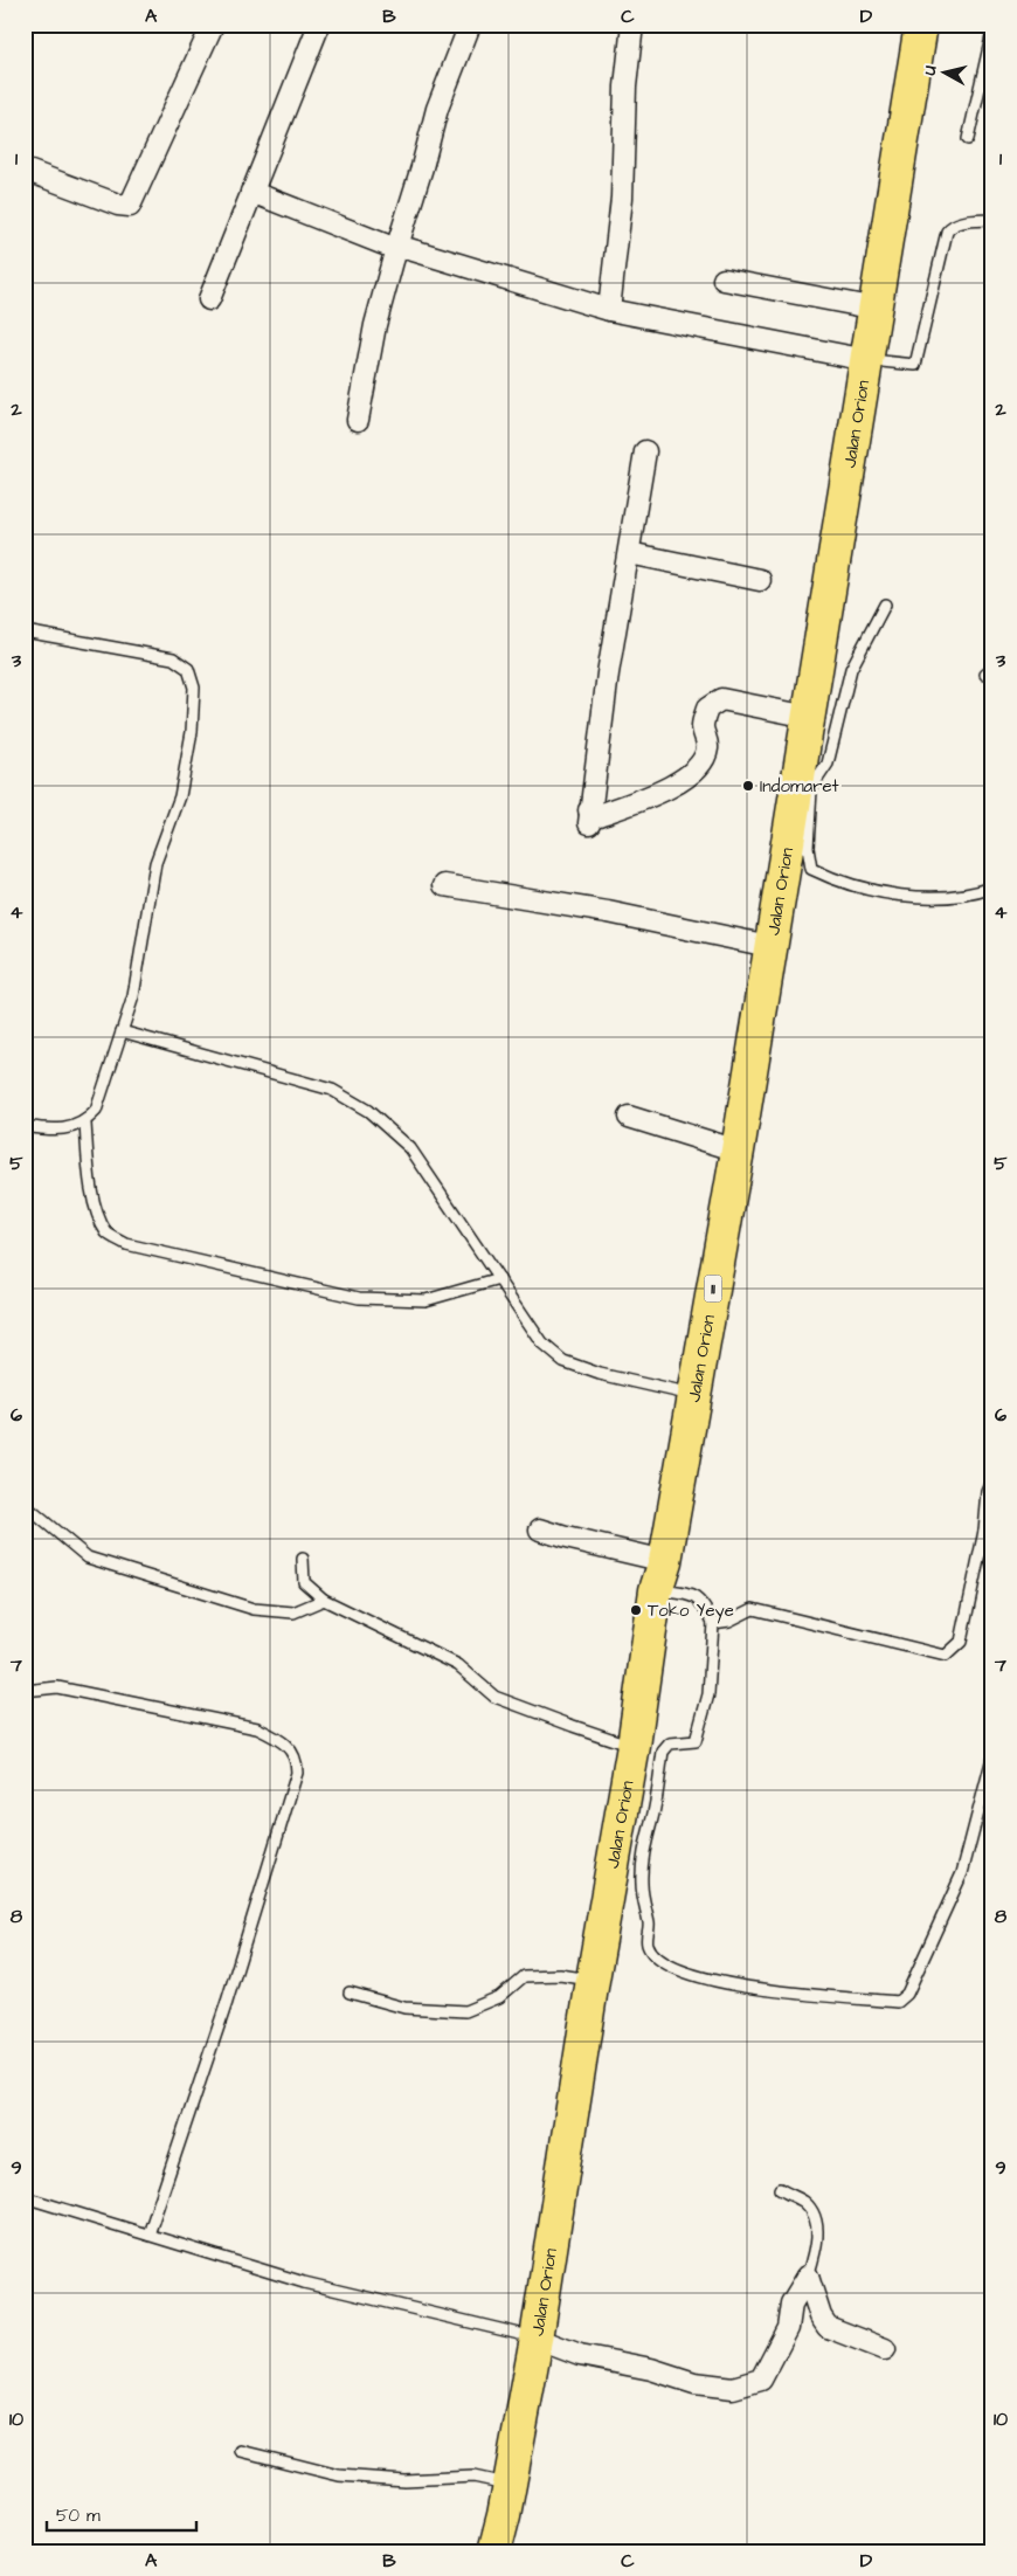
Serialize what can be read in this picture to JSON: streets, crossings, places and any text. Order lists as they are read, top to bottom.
{
  "streets": {
    "highway": ["Jalan Orion", "11"]
  },
  "places": ["Indomaret", "Toko Yeye"],
  "scale_bar": "50 m",
  "north": "left",
  "grid": {
    "columns": [
      "A",
      "B",
      "C",
      "D"
    ],
    "rows": [
      "1",
      "2",
      "3",
      "4",
      "5",
      "6",
      "7",
      "8",
      "9",
      "10"
    ]
  }
}
